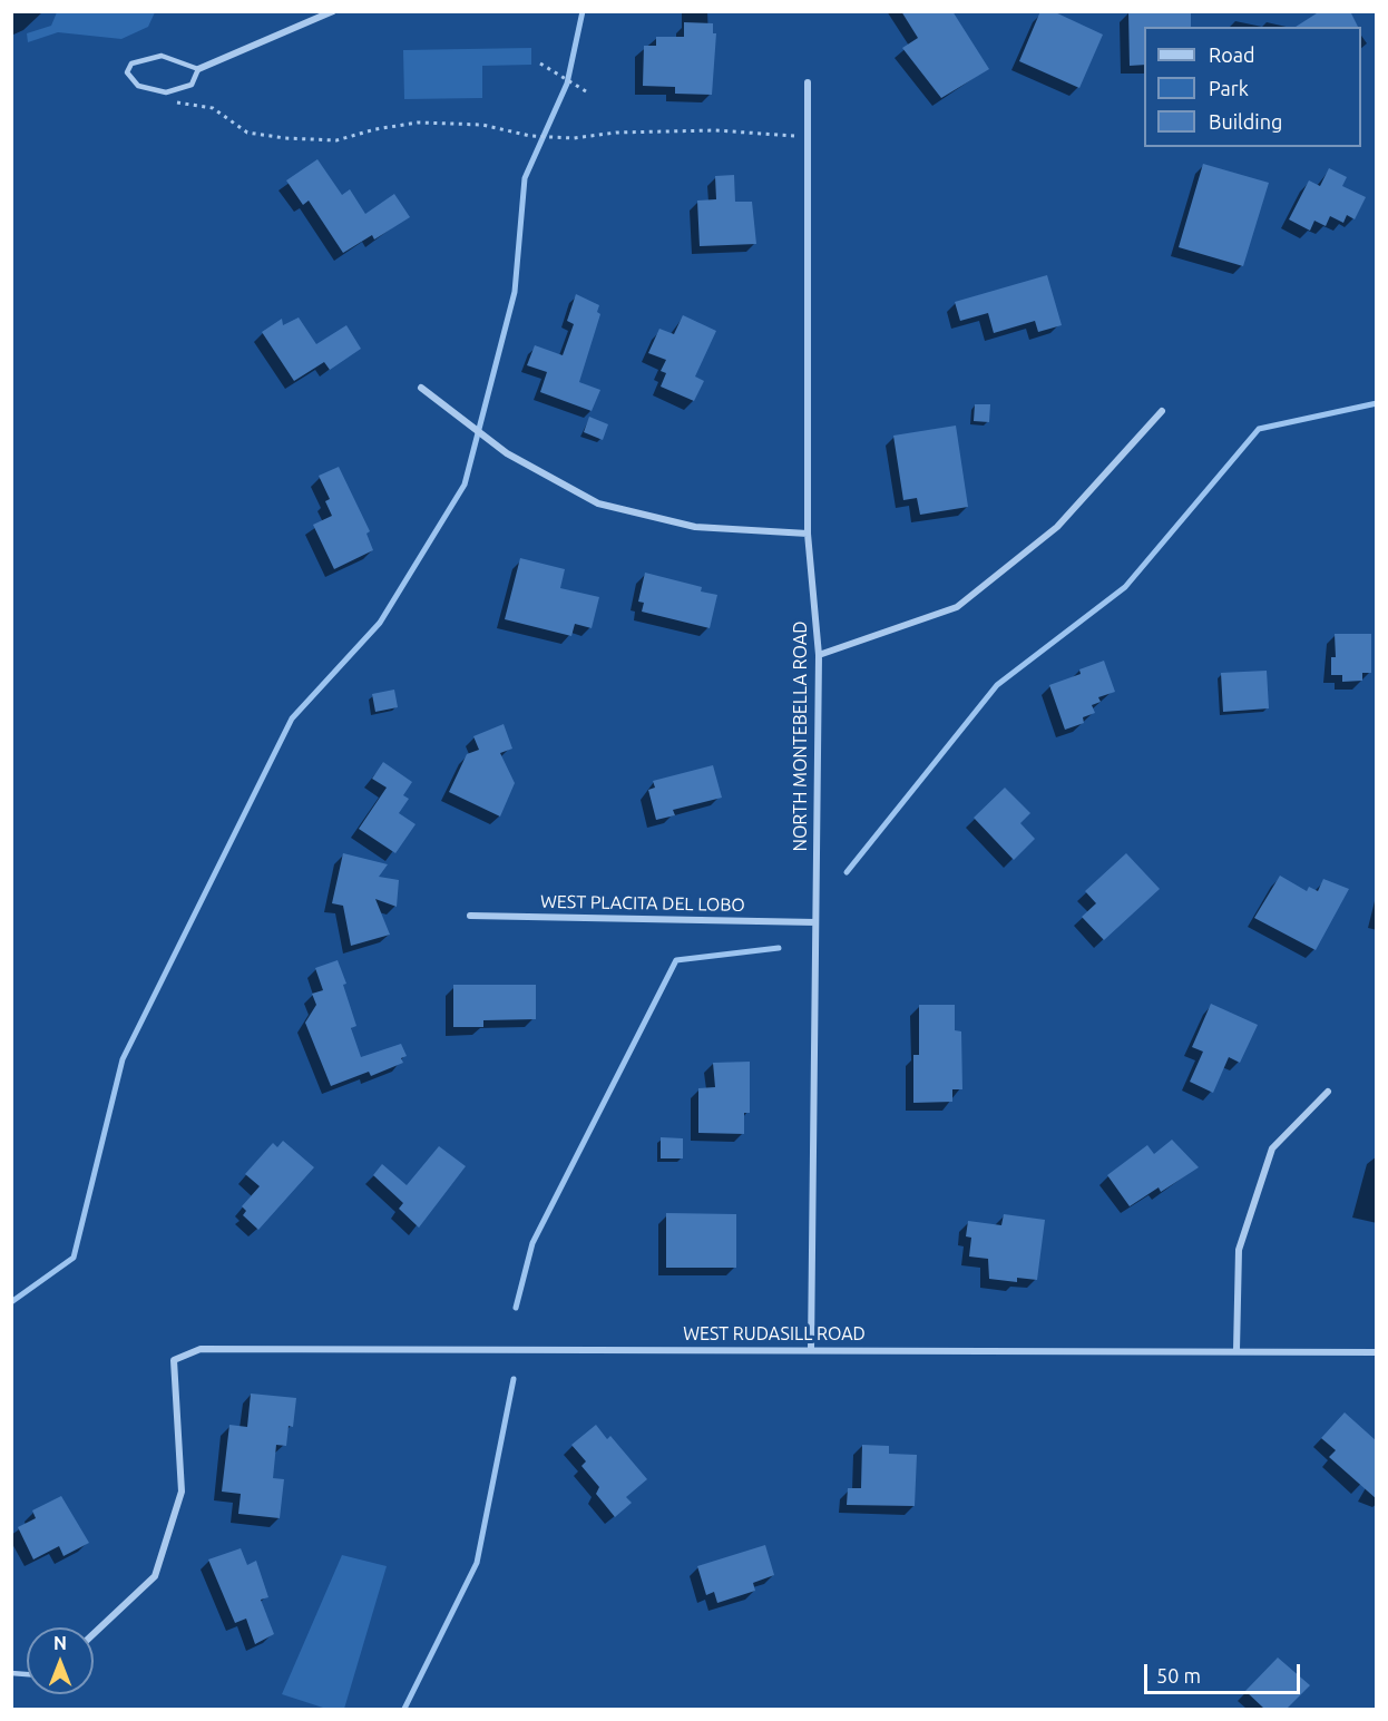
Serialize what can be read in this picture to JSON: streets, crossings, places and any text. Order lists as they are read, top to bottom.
{
  "streets": {
    "street": ["NORTH MONTEBELLA ROAD", "WEST PLACITA DEL LOBO", "WEST RUDASILL ROAD"]
  },
  "crossings": [
    ["NORTH MONTEBELLA ROAD", "WEST PLACITA DEL LOBO"],
    ["NORTH MONTEBELLA ROAD", "WEST RUDASILL ROAD"]
  ],
  "legend": ["Road", "Park", "Building"],
  "scale_bar": "50 m",
  "north": "top"
}
